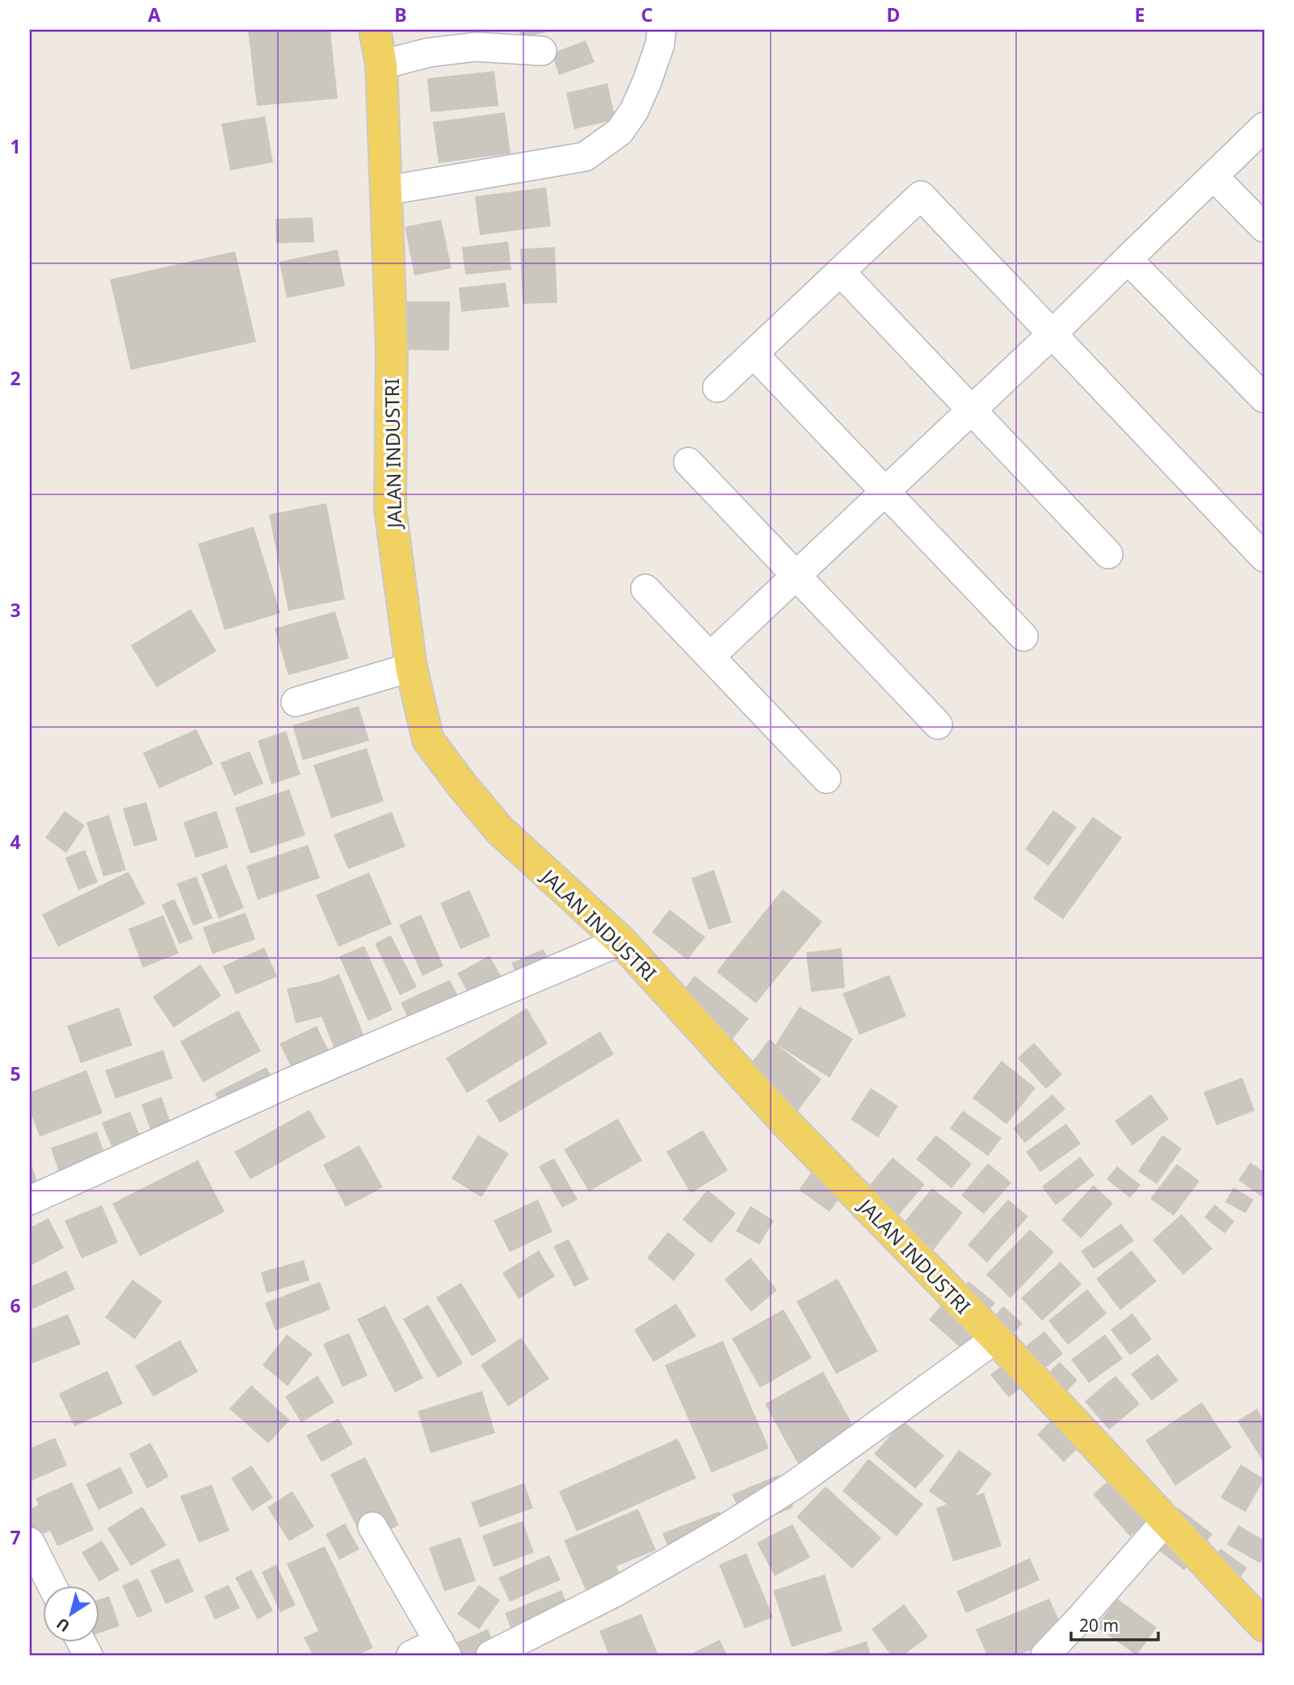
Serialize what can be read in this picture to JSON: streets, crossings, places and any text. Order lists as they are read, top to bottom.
{
  "streets": {
    "main road": ["JALAN INDUSTRI"]
  },
  "scale_bar": "20 m",
  "north": "bottom left",
  "grid": {
    "columns": [
      "A",
      "B",
      "C",
      "D",
      "E"
    ],
    "rows": [
      "1",
      "2",
      "3",
      "4",
      "5",
      "6",
      "7"
    ]
  }
}
